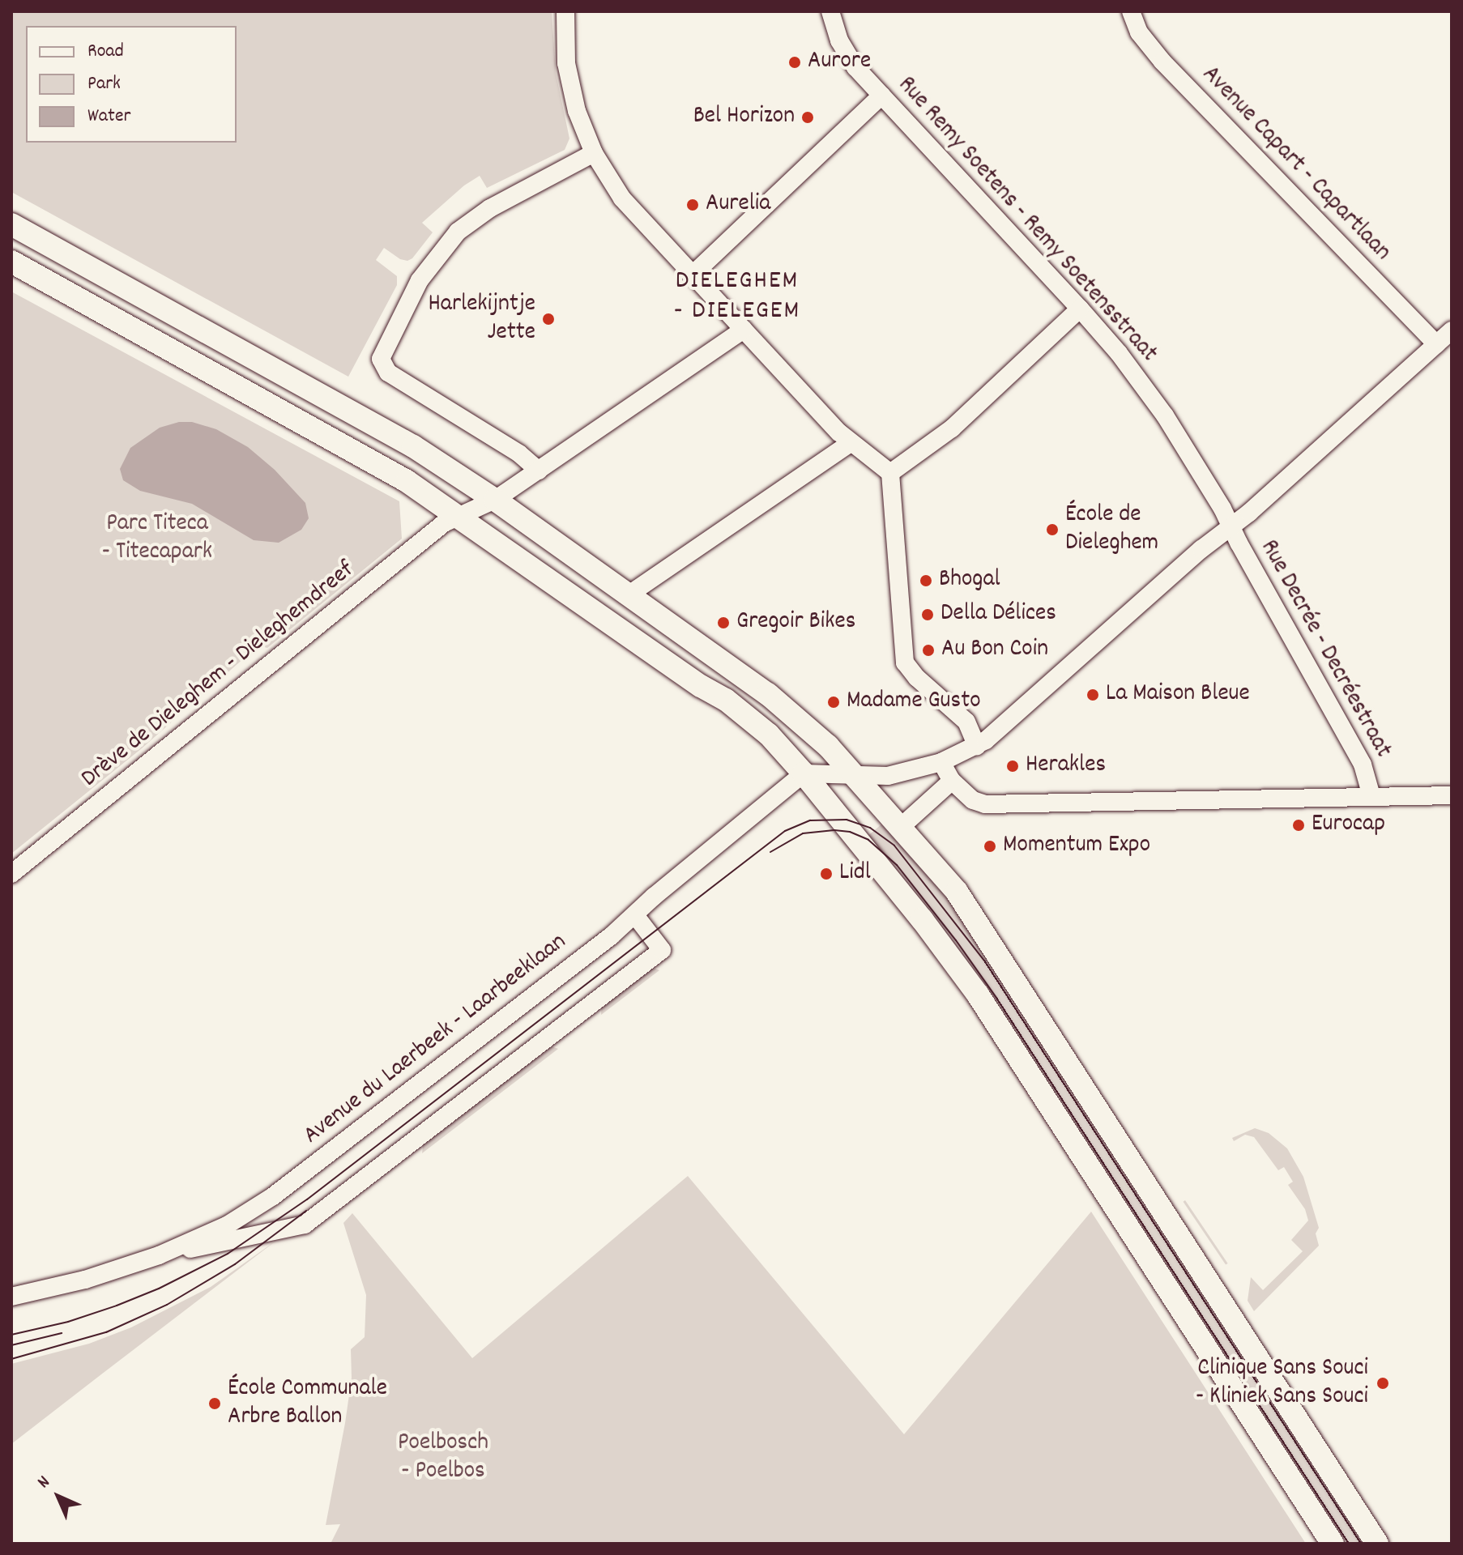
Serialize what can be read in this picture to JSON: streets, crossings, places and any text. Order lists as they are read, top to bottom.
{
  "streets": {
    "street": [
      "Avenue Capart - Capartlaan",
      "Rue Remy Soetens - Remy Soetensstraat",
      "Rue Decrée - Decréestraat",
      "Drève de Dieleghem - Dieleghemdreef",
      "Avenue du Laerbeek - Laarbeeklaan"
    ]
  },
  "crossings": [
    ["Rue Remy Soetens - Remy Soetensstraat", "Rue Decrée - Decréestraat"]
  ],
  "districts": ["DIELEGHEM - DIELEGEM"],
  "parks": ["Parc Titeca - Titecapark", "Poelbosch - Poelbos"],
  "places": [
    "Aurore",
    "Bel Horizon",
    "Aurelia",
    "Harlekijntje Jette",
    "École de Dieleghem",
    "Bhogal",
    "Della Délices",
    "Gregoir Bikes",
    "Au Bon Coin",
    "La Maison Bleue",
    "Madame Gusto",
    "Herakles",
    "Eurocap",
    "Momentum Expo",
    "Lidl",
    "Clinique Sans Souci - Kliniek Sans Souci",
    "École Communale Arbre Ballon"
  ],
  "legend": ["Road", "Park", "Water"],
  "north": "top left"
}
